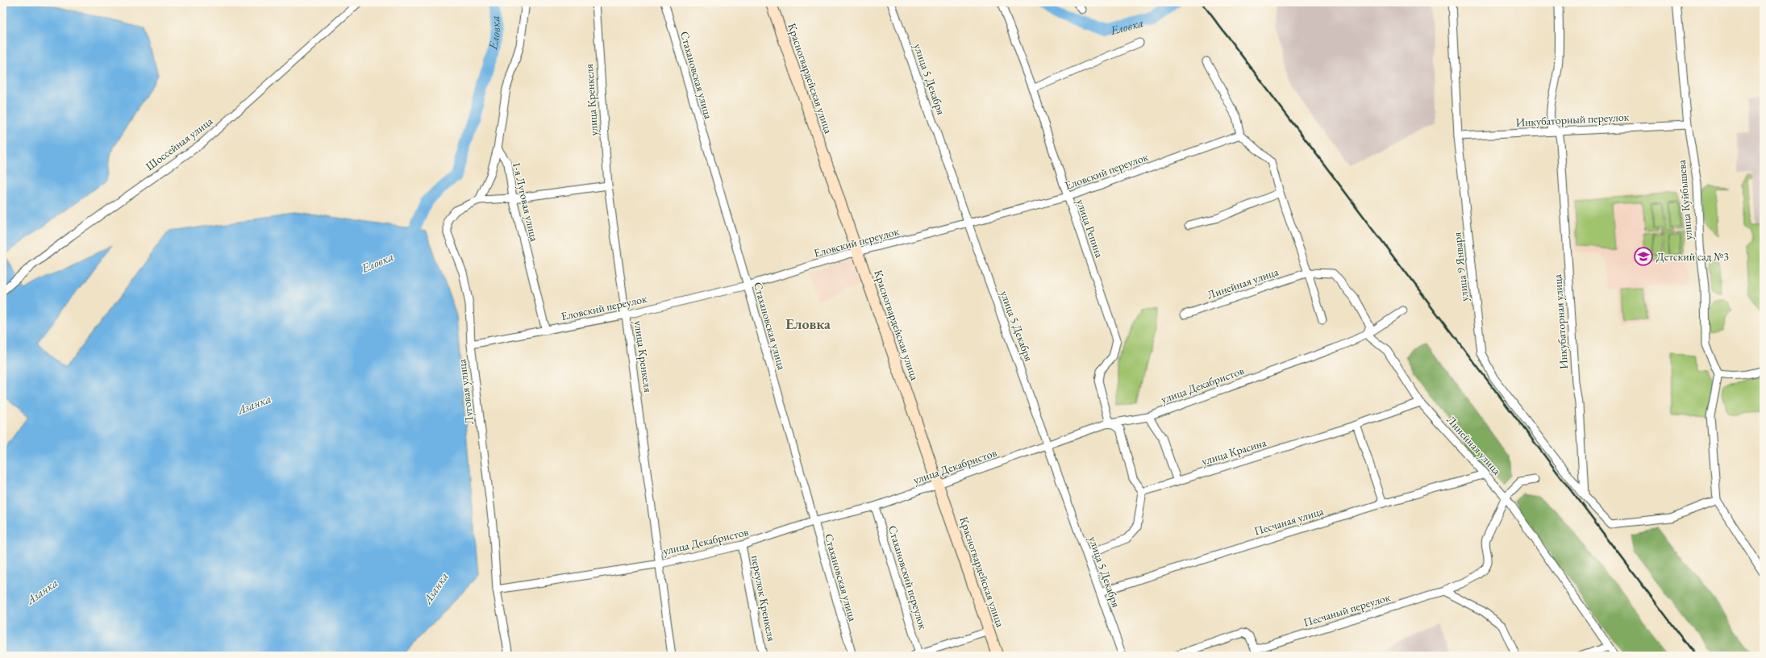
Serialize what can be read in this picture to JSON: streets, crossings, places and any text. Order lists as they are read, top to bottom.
{
  "streets": {
    "main road": ["Красногвардейская улица"],
    "street": [
      "Стахановская улица",
      "улица 5 Декабря",
      "улица Кренкеля",
      "Инкубаторный переулок",
      "Шоссейная улица",
      "Еловский переулок",
      "улица Куйбышева",
      "1-я Луговая улица",
      "улица Репина",
      "улица 9 Января",
      "Линейная улица",
      "Инкубаторная улица",
      "улица Декабристов",
      "Луговая улица",
      "улица Красина",
      "Песчаная улица",
      "Стахановский переулок",
      "переулок Кренкеля",
      "Песчаный переулок"
    ]
  },
  "crossings": [
    ["Стахановская улица", "Еловский переулок"],
    ["Стахановская улица", "улица Декабристов"],
    ["Красногвардейская улица", "Еловский переулок"],
    ["Красногвардейская улица", "улица Декабристов"],
    ["улица 5 Декабря", "Еловский переулок"],
    ["улица 5 Декабря", "улица Декабристов"],
    ["улица 5 Декабря", "Песчаная улица"],
    ["улица Кренкеля", "Еловский переулок"],
    ["улица Кренкеля", "улица Декабристов"],
    ["Инкубаторный переулок", "улица Куйбышева"],
    ["Инкубаторный переулок", "улица 9 Января"],
    ["Инкубаторный переулок", "Инкубаторная улица"],
    ["Еловский переулок", "1-я Луговая улица"],
    ["Еловский переулок", "улица Репина"],
    ["Еловский переулок", "Луговая улица"],
    ["улица Репина", "улица Декабристов"],
    ["улица 9 Января", "Инкубаторная улица"],
    ["Линейная улица", "улица Декабристов"],
    ["Линейная улица", "улица Красина"],
    ["Линейная улица", "Песчаная улица"],
    ["Линейная улица", "Песчаный переулок"],
    ["улица Декабристов", "Луговая улица"],
    ["улица Декабристов", "Стахановский переулок"],
    ["улица Декабристов", "переулок Кренкеля"]
  ],
  "districts": ["Еловка"],
  "water": ["Еловка", "Азанка"],
  "places": {
    "school or university": ["Детский сад №3"]
  }
}
